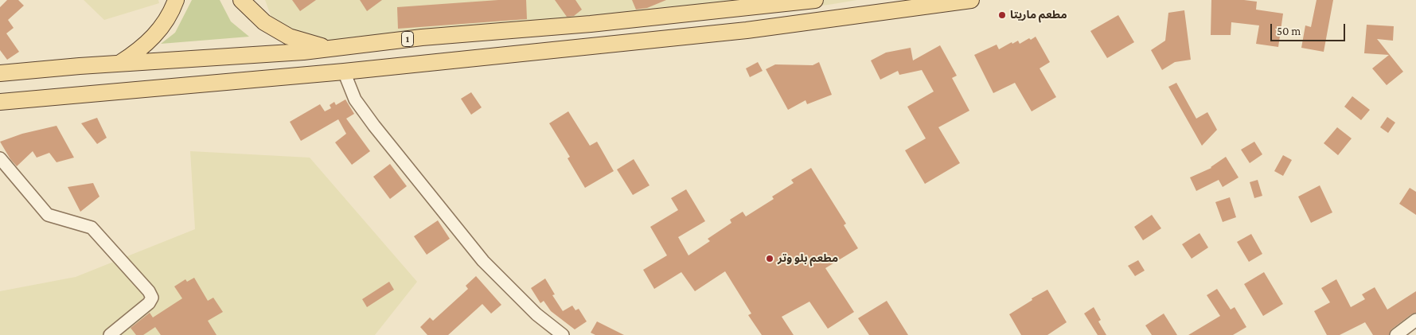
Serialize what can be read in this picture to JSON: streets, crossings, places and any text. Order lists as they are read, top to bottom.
{
  "streets": {
    "main road": ["1"]
  },
  "places": ["مطعم ماريتا", "مطعم بلو وتر"],
  "scale_bar": "50 m"
}
